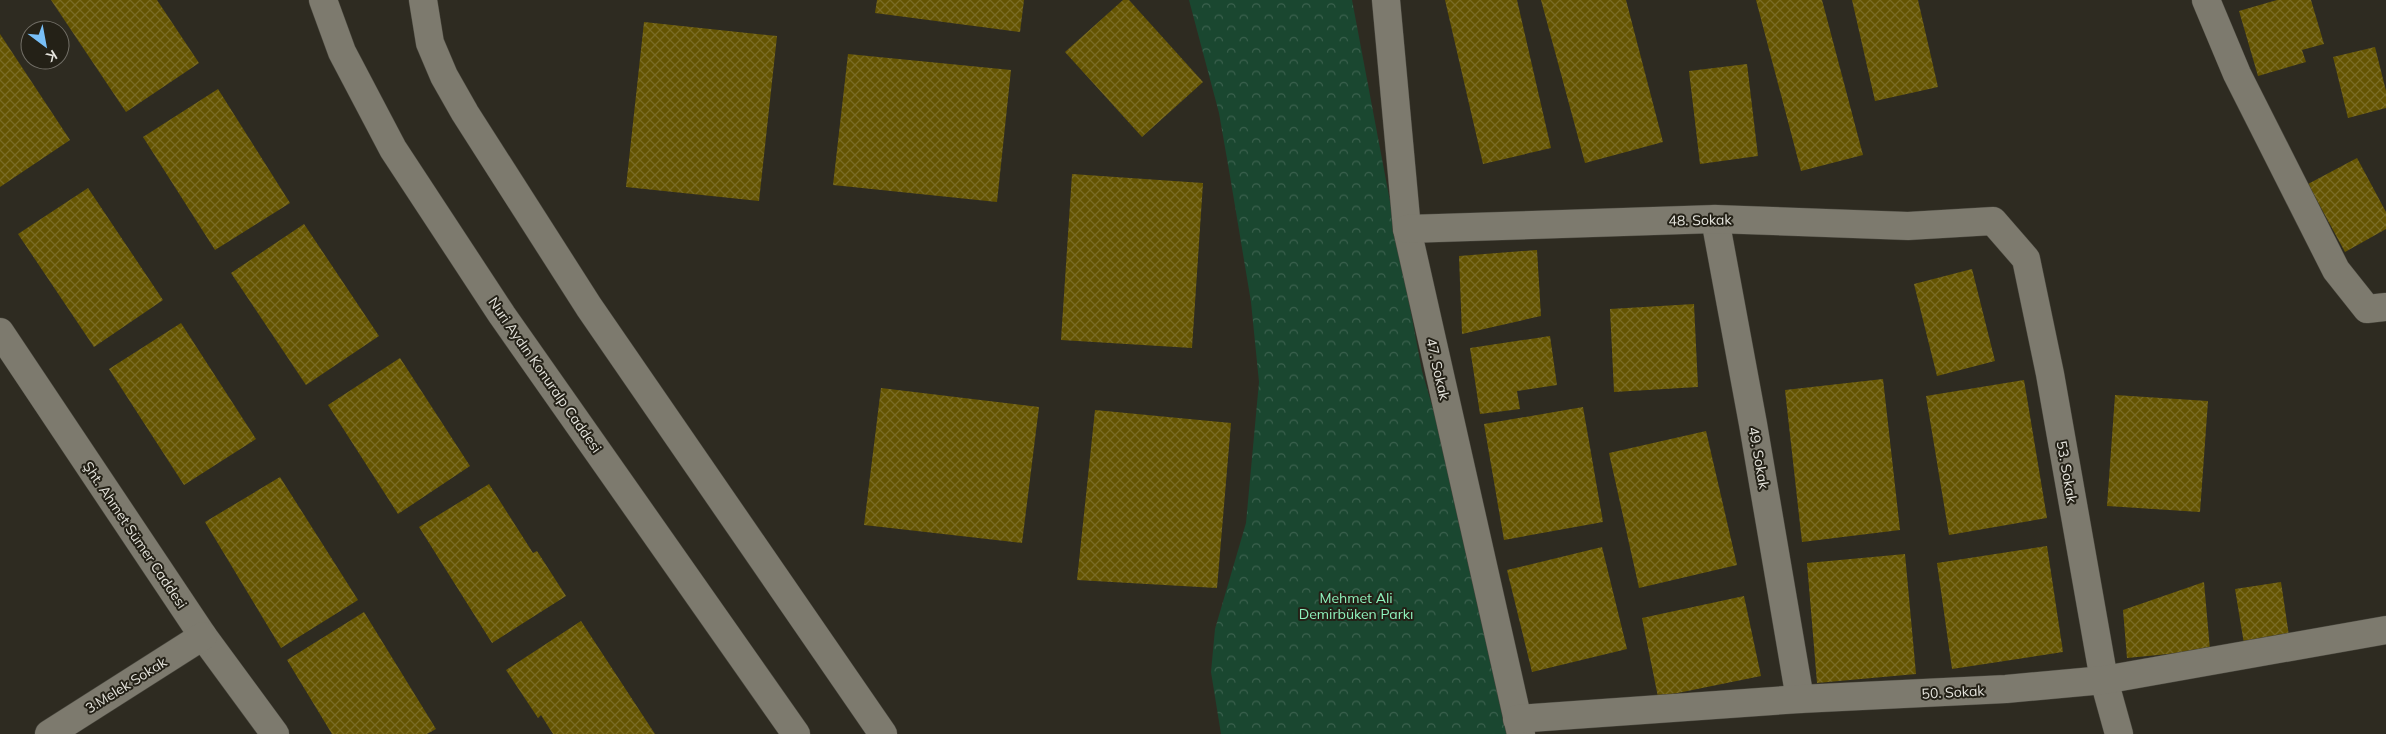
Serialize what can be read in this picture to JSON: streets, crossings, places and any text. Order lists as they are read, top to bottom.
{
  "streets": {
    "street": [
      "48. Sokak",
      "47. Sokak",
      "Nuri Aydın Konuralp Caddesi",
      "49. Sokak",
      "53. Sokak",
      "Şht. Ahmet Sümer Caddesi",
      "3.Melek Sokak",
      "50. Sokak"
    ]
  },
  "crossings": [
    ["48. Sokak", "47. Sokak"],
    ["48. Sokak", "49. Sokak"],
    ["48. Sokak", "53. Sokak"],
    ["47. Sokak", "50. Sokak"],
    ["49. Sokak", "50. Sokak"],
    ["53. Sokak", "50. Sokak"],
    ["Şht. Ahmet Sümer Caddesi", "3.Melek Sokak"]
  ],
  "parks": ["Mehmet Ali Demirbüken Parkı"],
  "north": "bottom right"
}
